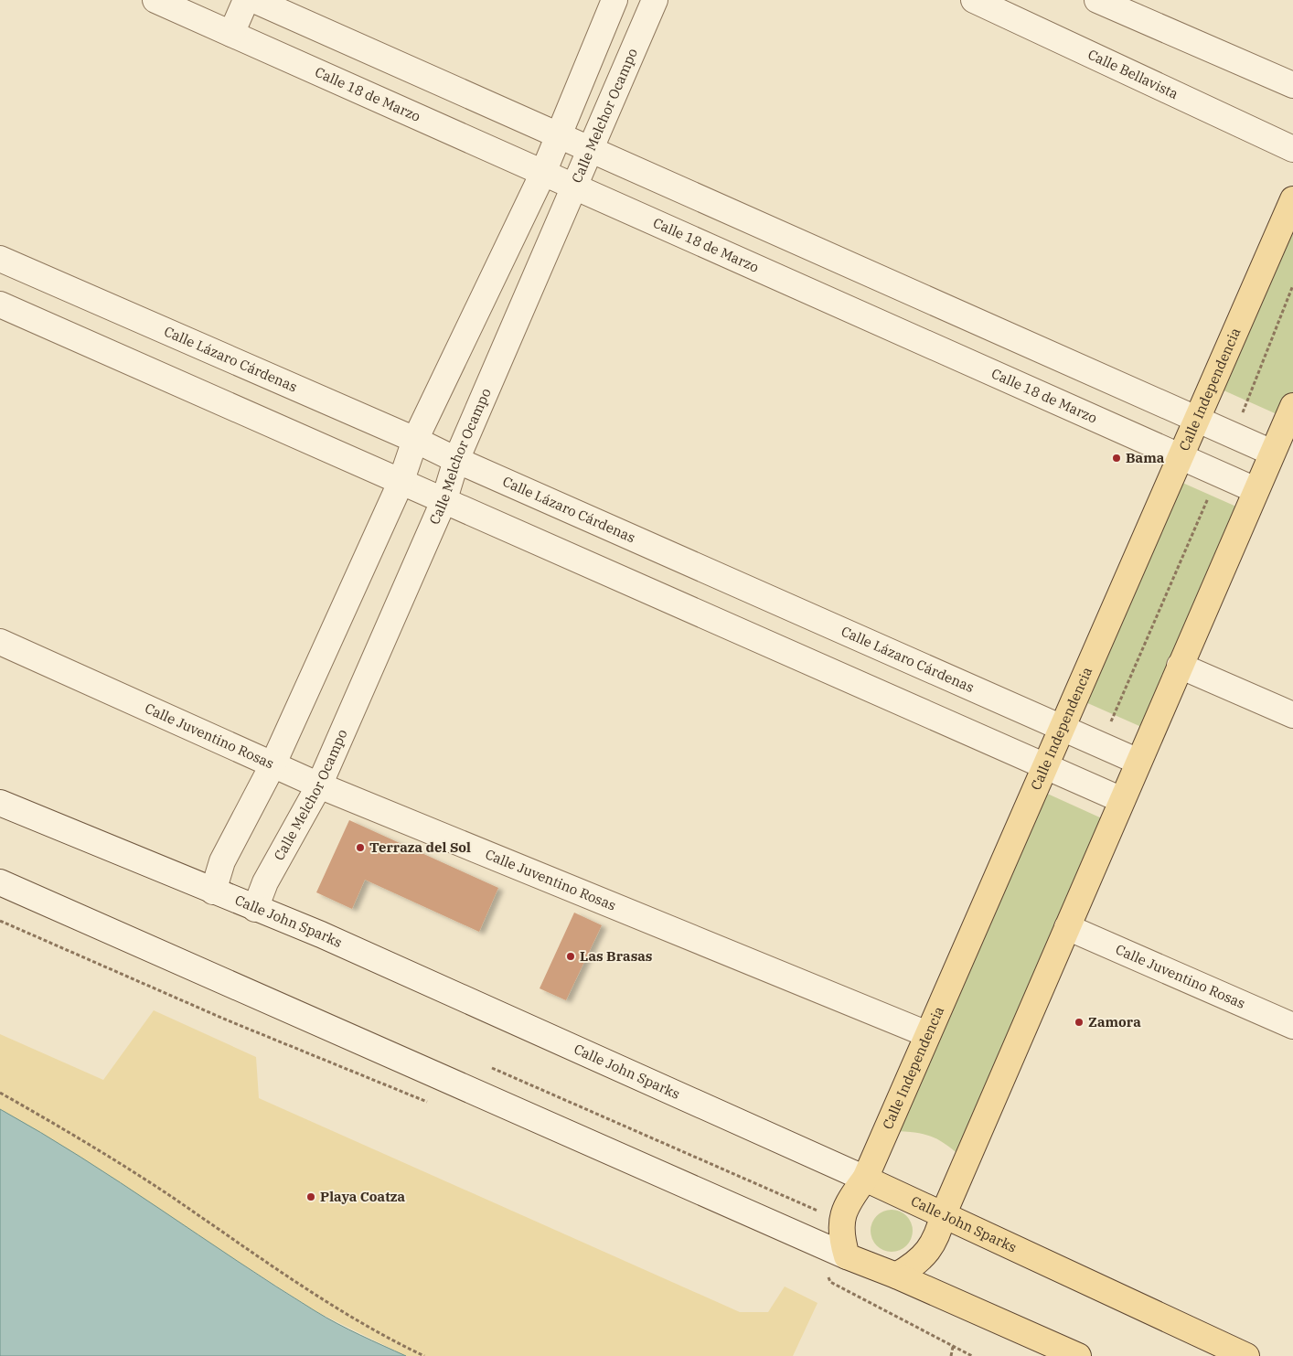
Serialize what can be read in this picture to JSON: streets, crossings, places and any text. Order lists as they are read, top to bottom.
{
  "streets": {
    "main road": ["Calle Independencia", "Calle John Sparks"],
    "street": [
      "Calle Bellavista",
      "Calle 18 de Marzo",
      "Calle Melchor Ocampo",
      "Calle Lázaro Cárdenas",
      "Calle Juventino Rosas"
    ]
  },
  "crossings": [
    ["Calle 18 de Marzo", "Calle Melchor Ocampo"],
    ["Calle 18 de Marzo", "Calle Independencia"],
    ["Calle Melchor Ocampo", "Calle Lázaro Cárdenas"],
    ["Calle Melchor Ocampo", "Calle Juventino Rosas"],
    ["Calle Melchor Ocampo", "Calle John Sparks"],
    ["Calle Lázaro Cárdenas", "Calle Independencia"],
    ["Calle Independencia", "Calle Juventino Rosas"],
    ["Calle Independencia", "Calle John Sparks"]
  ],
  "places": [
    "Bama",
    "Terraza del Sol",
    "Las Brasas",
    "Zamora",
    "Playa Coatza"
  ]
}
